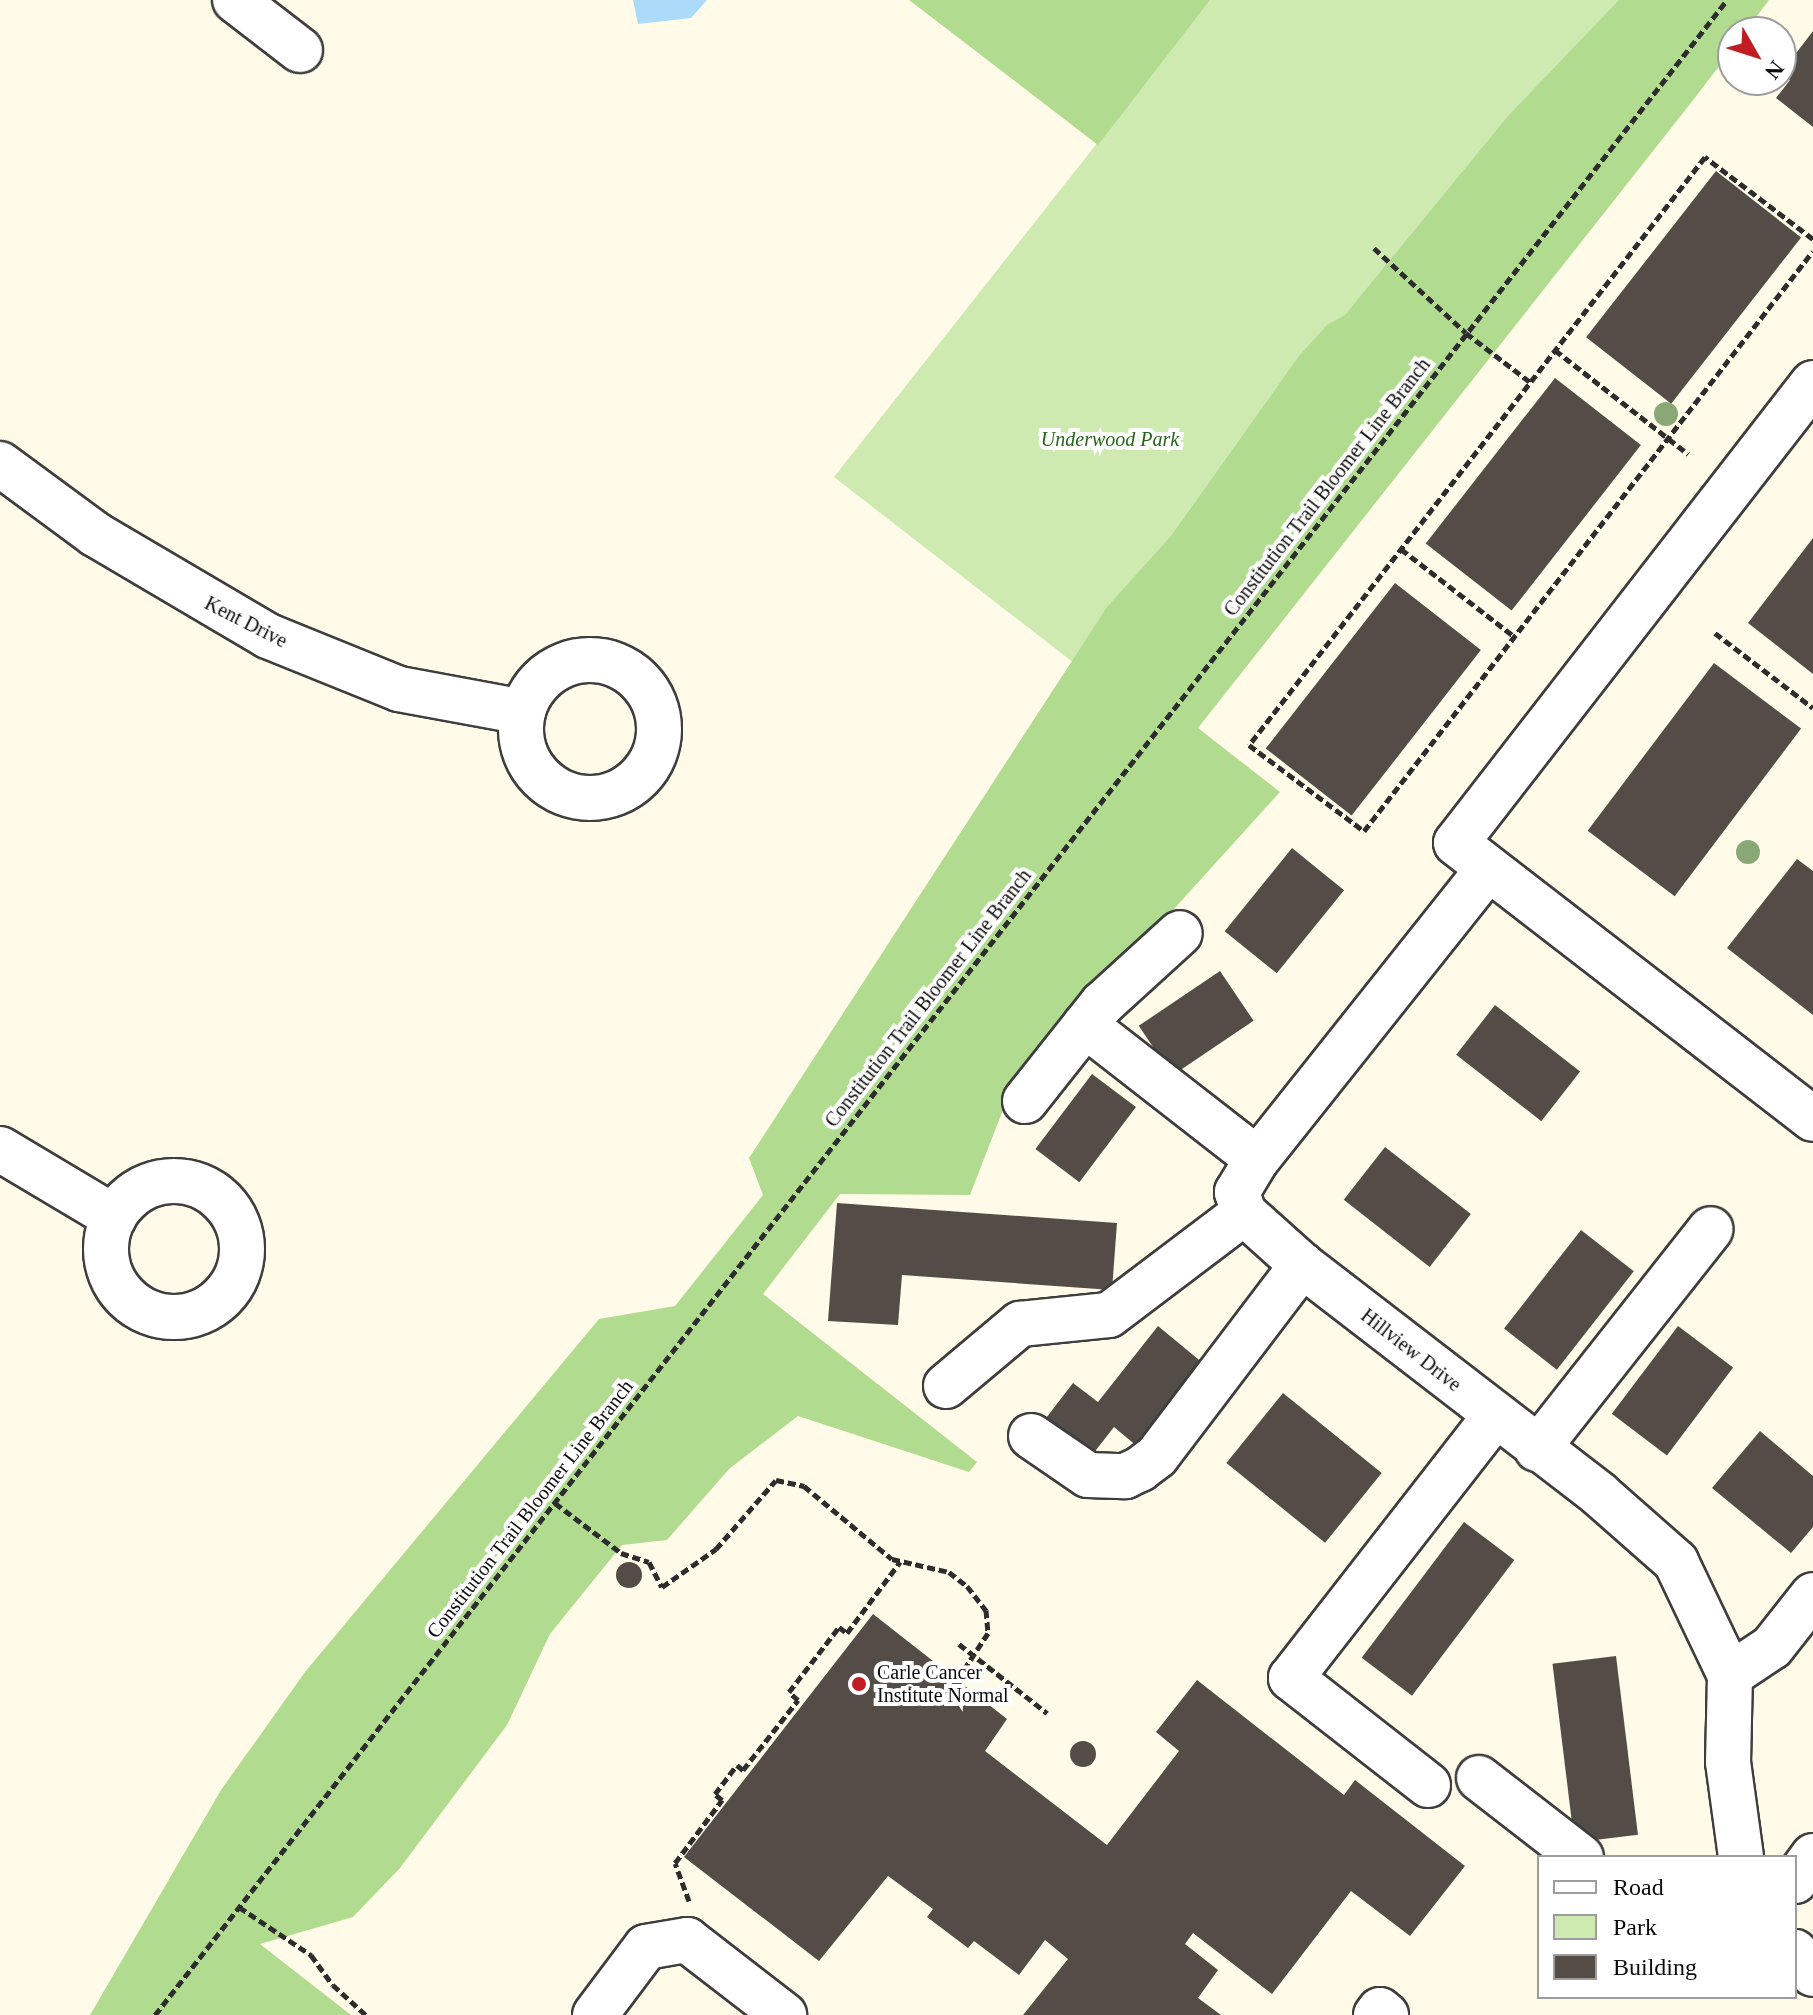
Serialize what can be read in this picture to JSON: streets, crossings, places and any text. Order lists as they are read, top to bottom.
{
  "streets": {
    "street": ["Kent Drive", "Hillview Drive"],
    "path": ["Constitution Trail Bloomer Line Branch"]
  },
  "parks": ["Underwood Park"],
  "places": ["Carle Cancer Institute Normal"],
  "legend": ["Road", "Park", "Building"],
  "north": "bottom right"
}
